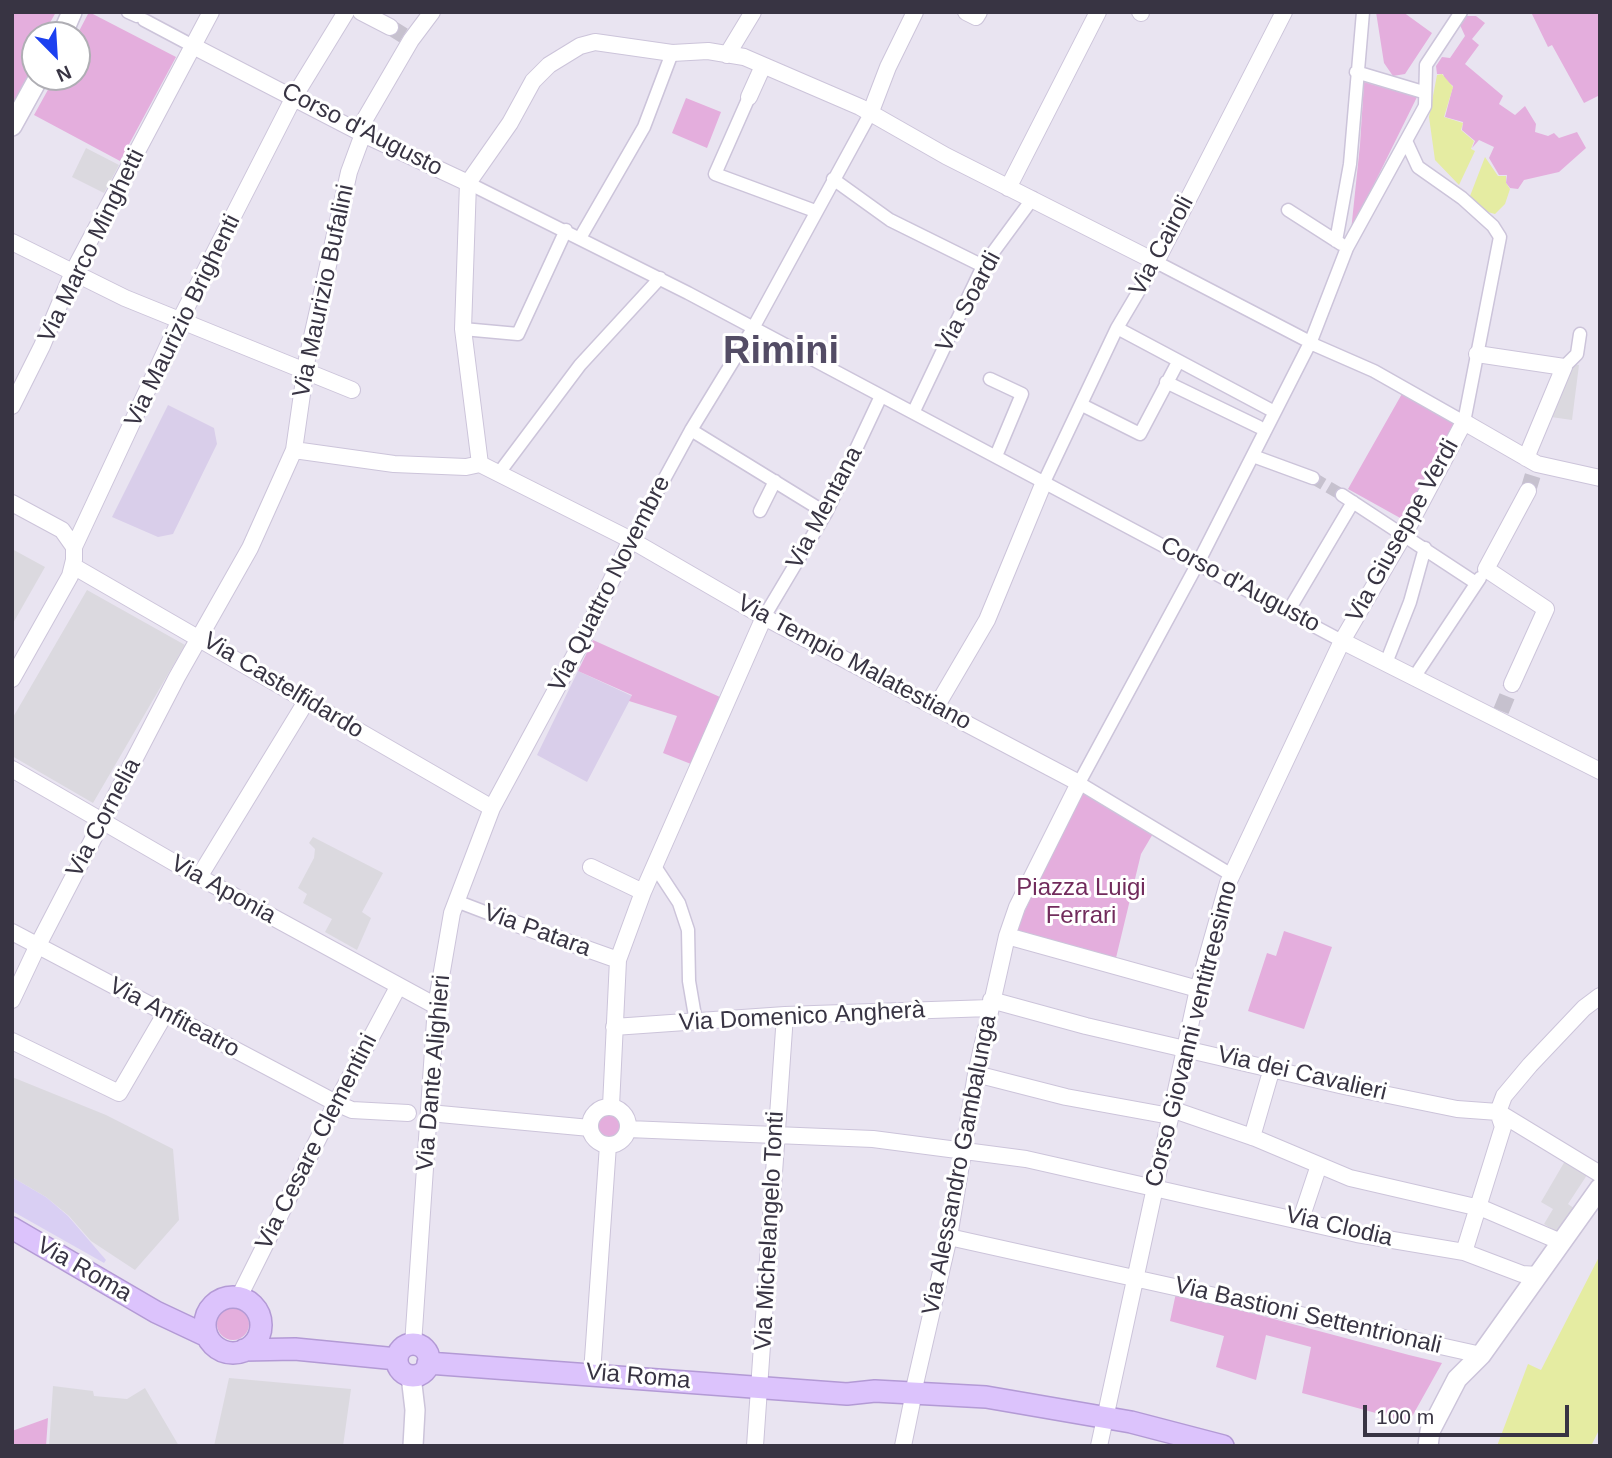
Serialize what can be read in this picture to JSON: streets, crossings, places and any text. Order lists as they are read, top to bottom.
{
  "streets": {
    "main road": ["Via Roma"],
    "street": [
      "Corso d'Augusto",
      "Via Marco Minghetti",
      "Via Cairoli",
      "Via Maurizio Bufalini",
      "Via Soardi",
      "Via Maurizio Brighenti",
      "Via Mentana",
      "Via Giuseppe Verdi",
      "Via Quattro Novembre",
      "Via Tempio Malatestiano",
      "Via Castelfidardo",
      "Via Cornelia",
      "Via Aponia",
      "Via Patara",
      "Via Domenico Angherà",
      "Via Anfiteatro",
      "Corso Giovanni ventitreesimo",
      "Via Dante Alighieri",
      "Via dei Cavalieri",
      "Via Cesare Clementini",
      "Via Alessandro Gambalunga",
      "Via Clodia",
      "Via Michelangelo Tonti",
      "Via Bastioni Settentrionali"
    ]
  },
  "crossings": [
    ["Corso d'Augusto", "Via Marco Minghetti"],
    ["Corso d'Augusto", "Via Cairoli"],
    ["Corso d'Augusto", "Via Maurizio Bufalini"],
    ["Corso d'Augusto", "Via Soardi"],
    ["Corso d'Augusto", "Via Maurizio Brighenti"],
    ["Corso d'Augusto", "Via Mentana"],
    ["Corso d'Augusto", "Via Giuseppe Verdi"],
    ["Corso d'Augusto", "Via Quattro Novembre"],
    ["Corso d'Augusto", "Corso Giovanni ventitreesimo"],
    ["Via Maurizio Bufalini", "Via Castelfidardo"],
    ["Via Maurizio Bufalini", "Via Cornelia"],
    ["Via Maurizio Brighenti", "Via Castelfidardo"],
    ["Via Mentana", "Via Tempio Malatestiano"],
    ["Via Giuseppe Verdi", "Corso Giovanni ventitreesimo"],
    ["Via Quattro Novembre", "Via Tempio Malatestiano"],
    ["Via Quattro Novembre", "Via Castelfidardo"],
    ["Via Quattro Novembre", "Via Dante Alighieri"],
    ["Via Castelfidardo", "Via Cornelia"],
    ["Via Castelfidardo", "Via Dante Alighieri"],
    ["Via Cornelia", "Via Aponia"],
    ["Via Cornelia", "Via Anfiteatro"],
    ["Via Aponia", "Via Dante Alighieri"],
    ["Via Aponia", "Via Cesare Clementini"],
    ["Via Patara", "Via Dante Alighieri"],
    ["Via Domenico Angherà", "Via dei Cavalieri"],
    ["Via Domenico Angherà", "Via Alessandro Gambalunga"],
    ["Via Domenico Angherà", "Via Michelangelo Tonti"],
    ["Via Anfiteatro", "Via Cesare Clementini"],
    ["Corso Giovanni ventitreesimo", "Via dei Cavalieri"],
    ["Corso Giovanni ventitreesimo", "Via Clodia"],
    ["Corso Giovanni ventitreesimo", "Via Roma"],
    ["Corso Giovanni ventitreesimo", "Via Bastioni Settentrionali"],
    ["Via Dante Alighieri", "Via Roma"],
    ["Via dei Cavalieri", "Via Alessandro Gambalunga"],
    ["Via Cesare Clementini", "Via Roma"],
    ["Via Alessandro Gambalunga", "Via Clodia"],
    ["Via Alessandro Gambalunga", "Via Roma"],
    ["Via Alessandro Gambalunga", "Via Bastioni Settentrionali"],
    ["Via Clodia", "Via Michelangelo Tonti"],
    ["Via Clodia", "Via Bastioni Settentrionali"],
    ["Via Michelangelo Tonti", "Via Roma"]
  ],
  "districts": ["Rimini"],
  "parks": ["Piazza Luigi Ferrari"],
  "scale_bar": "100 m",
  "north": "bottom right"
}
